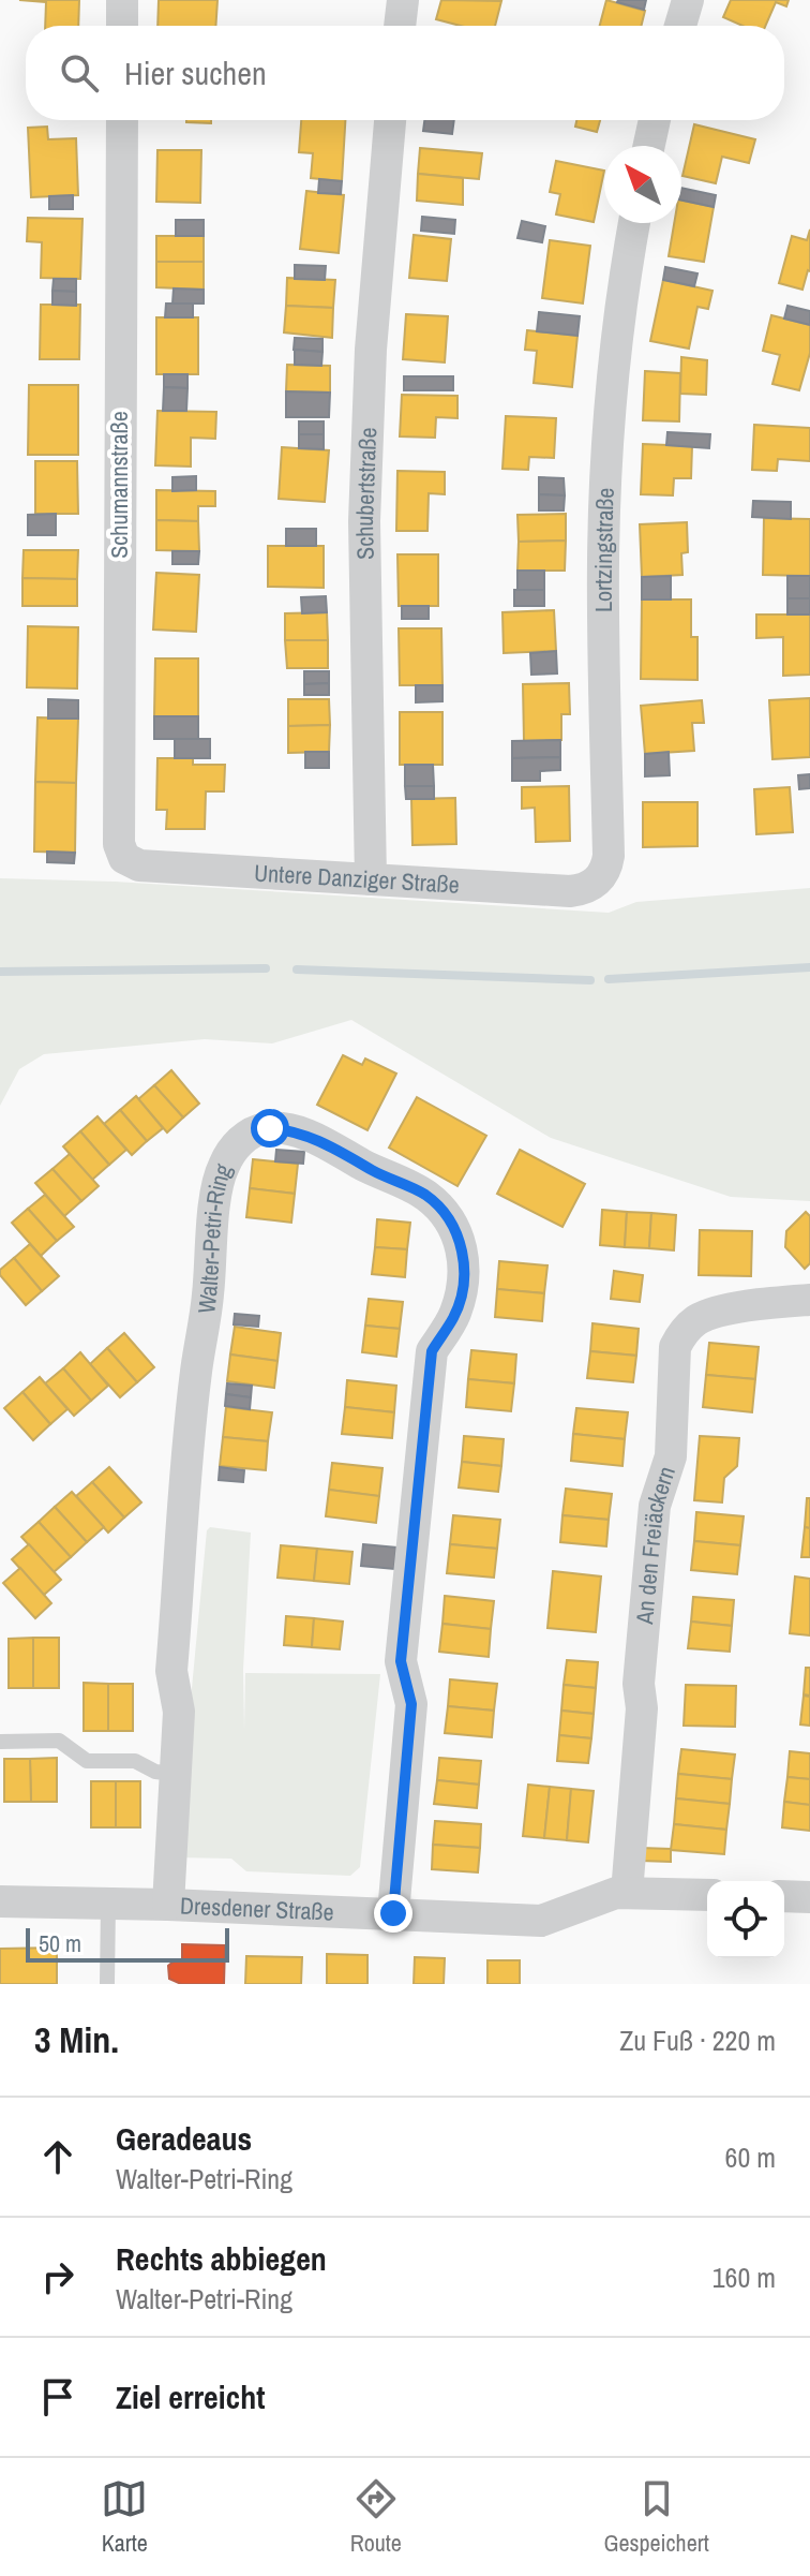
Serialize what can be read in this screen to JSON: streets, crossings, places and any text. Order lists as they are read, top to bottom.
{
  "streets": {
    "street": [
      "Schumannstraße",
      "Schubertstraße",
      "Lortzingstraße",
      "Untere Danziger Straße",
      "Walter-Petri-Ring",
      "An den Freiäckern",
      "Dresdener Straße"
    ]
  },
  "crossings": [
    ["Schumannstraße", "Untere Danziger Straße"],
    ["Schubertstraße", "Untere Danziger Straße"],
    ["Lortzingstraße", "Untere Danziger Straße"],
    ["Walter-Petri-Ring", "Dresdener Straße"],
    ["An den Freiäckern", "Dresdener Straße"]
  ],
  "scale_bar": "50 m",
  "north": "top left",
  "page": {
    "search": "Hier suchen",
    "scale": "50 m",
    "heading": ["3 Min.", "Zu Fuß · 220 m"],
    "list": [
      ["Geradeaus", "Walter-Petri-Ring", "60 m"],
      ["Rechts abbiegen", "Walter-Petri-Ring", "160 m"],
      "Ziel erreicht"
    ],
    "nav": ["Karte", "Route", "Gespeichert"]
  }
}
